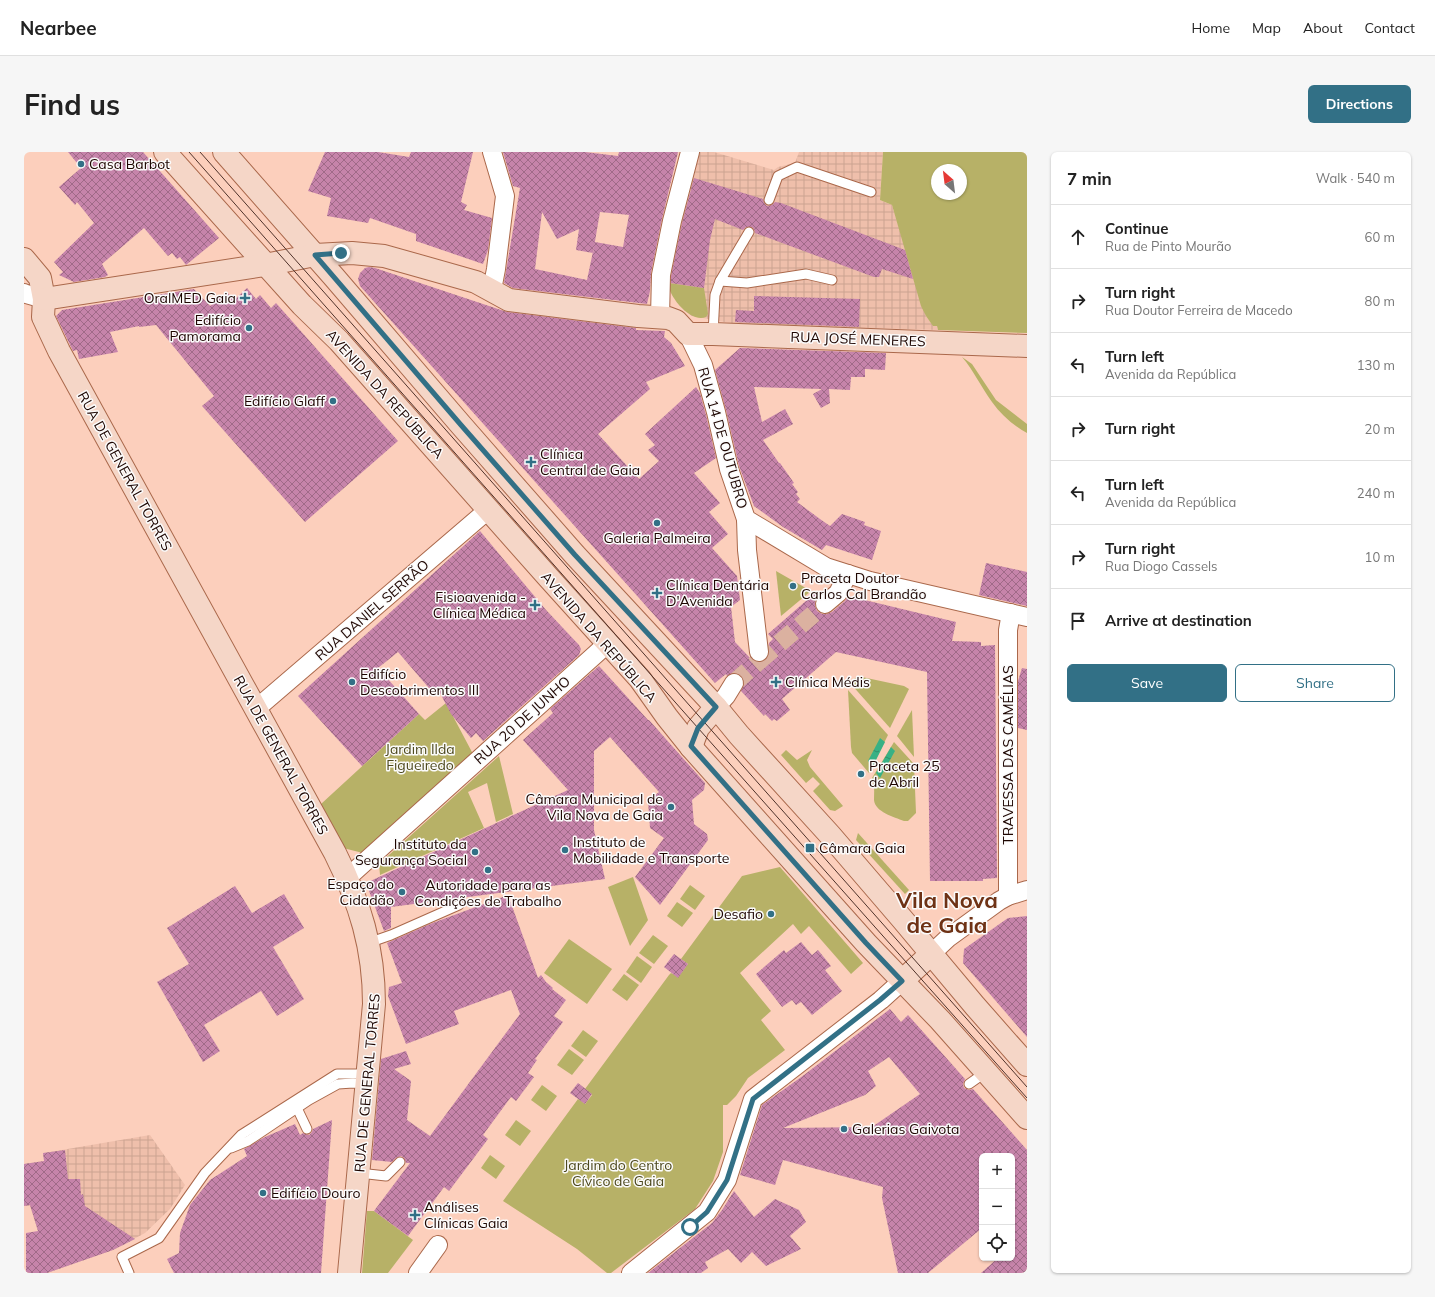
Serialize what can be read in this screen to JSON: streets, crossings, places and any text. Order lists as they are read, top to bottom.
{
  "streets": {
    "main road": [
      "RUA JOSÉ MENERES",
      "AVENIDA DA REPÚBLICA",
      "RUA 14 DE OUTUBRO",
      "RUA DE GENERAL TORRES"
    ],
    "street": ["RUA DANIEL SERRÃO", "RUA 20 DE JUNHO", "TRAVESSA DAS CAMÉLIAS"]
  },
  "crossings": [
    ["RUA JOSÉ MENERES", "RUA 14 DE OUTUBRO"],
    ["AVENIDA DA REPÚBLICA", "RUA DANIEL SERRÃO"],
    ["AVENIDA DA REPÚBLICA", "RUA 20 DE JUNHO"],
    ["RUA 14 DE OUTUBRO", "TRAVESSA DAS CAMÉLIAS"],
    ["RUA DE GENERAL TORRES", "RUA DANIEL SERRÃO"],
    ["RUA DE GENERAL TORRES", "RUA 20 DE JUNHO"]
  ],
  "districts": ["Vila Nova de Gaia"],
  "parks": ["Jardim Ilda Figueiredo", "Jardim do Centro Cívico de Gaia"],
  "places": {
    "other": [
      "Casa Barbot",
      "Edifício Pamorama",
      "Edifício Glaff",
      "Galeria Palmeira",
      "Praceta Doutor Carlos Cal Brandão",
      "Edifício Descobrimentos III",
      "Praceta 25 de Abril",
      "Câmara Municipal de Vila Nova de Gaia",
      "Instituto de Mobilidade e Transporte",
      "Instituto da Segurança Social",
      "Autoridade para as Condições de Trabalho",
      "Espaço do Cidadão",
      "Desafio",
      "Galerias Gaivota",
      "Edifício Douro"
    ],
    "health": [
      "OralMED Gaia",
      "Clínica Central de Gaia",
      "Clínica Dentária D'Avenida",
      "Fisioavenida - Clínica Médica",
      "Clínica Médis",
      "Análises Clínicas Gaia"
    ],
    "transit": ["Câmara Gaia"]
  },
  "north": "top left",
  "page": {
    "header": "Nearbee",
    "nav": [
      "Home",
      "Map",
      "About",
      "Contact"
    ],
    "buttons": [
      "Directions",
      ["Save", "Share"]
    ],
    "title": "Find us",
    "heading": ["7 min", "Walk · 540 m"],
    "list": [
      ["Continue", "Rua de Pinto Mourão", "60 m"],
      ["Turn right", "Rua Doutor Ferreira de Macedo", "80 m"],
      ["Turn left", "Avenida da República", "130 m"],
      ["Turn right", "20 m"],
      ["Turn left", "Avenida da República", "240 m"],
      ["Turn right", "Rua Diogo Cassels", "10 m"],
      "Arrive at destination"
    ],
    "map_buttons": ["+", "−"]
  }
}
